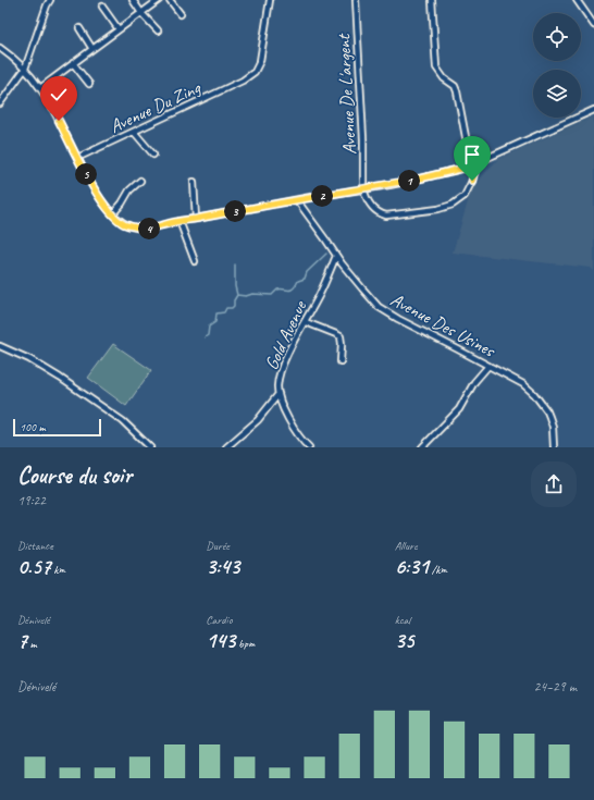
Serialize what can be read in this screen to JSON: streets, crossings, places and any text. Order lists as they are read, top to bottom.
{
  "streets": {
    "street": [
      "Avenue De L'argent",
      "Avenue Du Zing",
      "Avenue Des Usines",
      "Gold Avenue"
    ]
  },
  "crossings": [
    ["Avenue Des Usines", "Gold Avenue"]
  ],
  "scale_bar": "100 m",
  "page": {
    "pins": [
      "5",
      "1",
      "2",
      "3",
      "4"
    ],
    "scale": "100 m",
    "heading": ["Course du soir", "19:22"],
    "stats": [
      ["Distance", "0.57 km"],
      ["Durée", "3:43"],
      ["Allure", "6:31 /km"],
      ["Dénivelé", "7 m"],
      ["Cardio", "143 bpm"],
      ["kcal", "35"]
    ],
    "chart": ["Dénivelé", "24–29 m"]
  }
}
